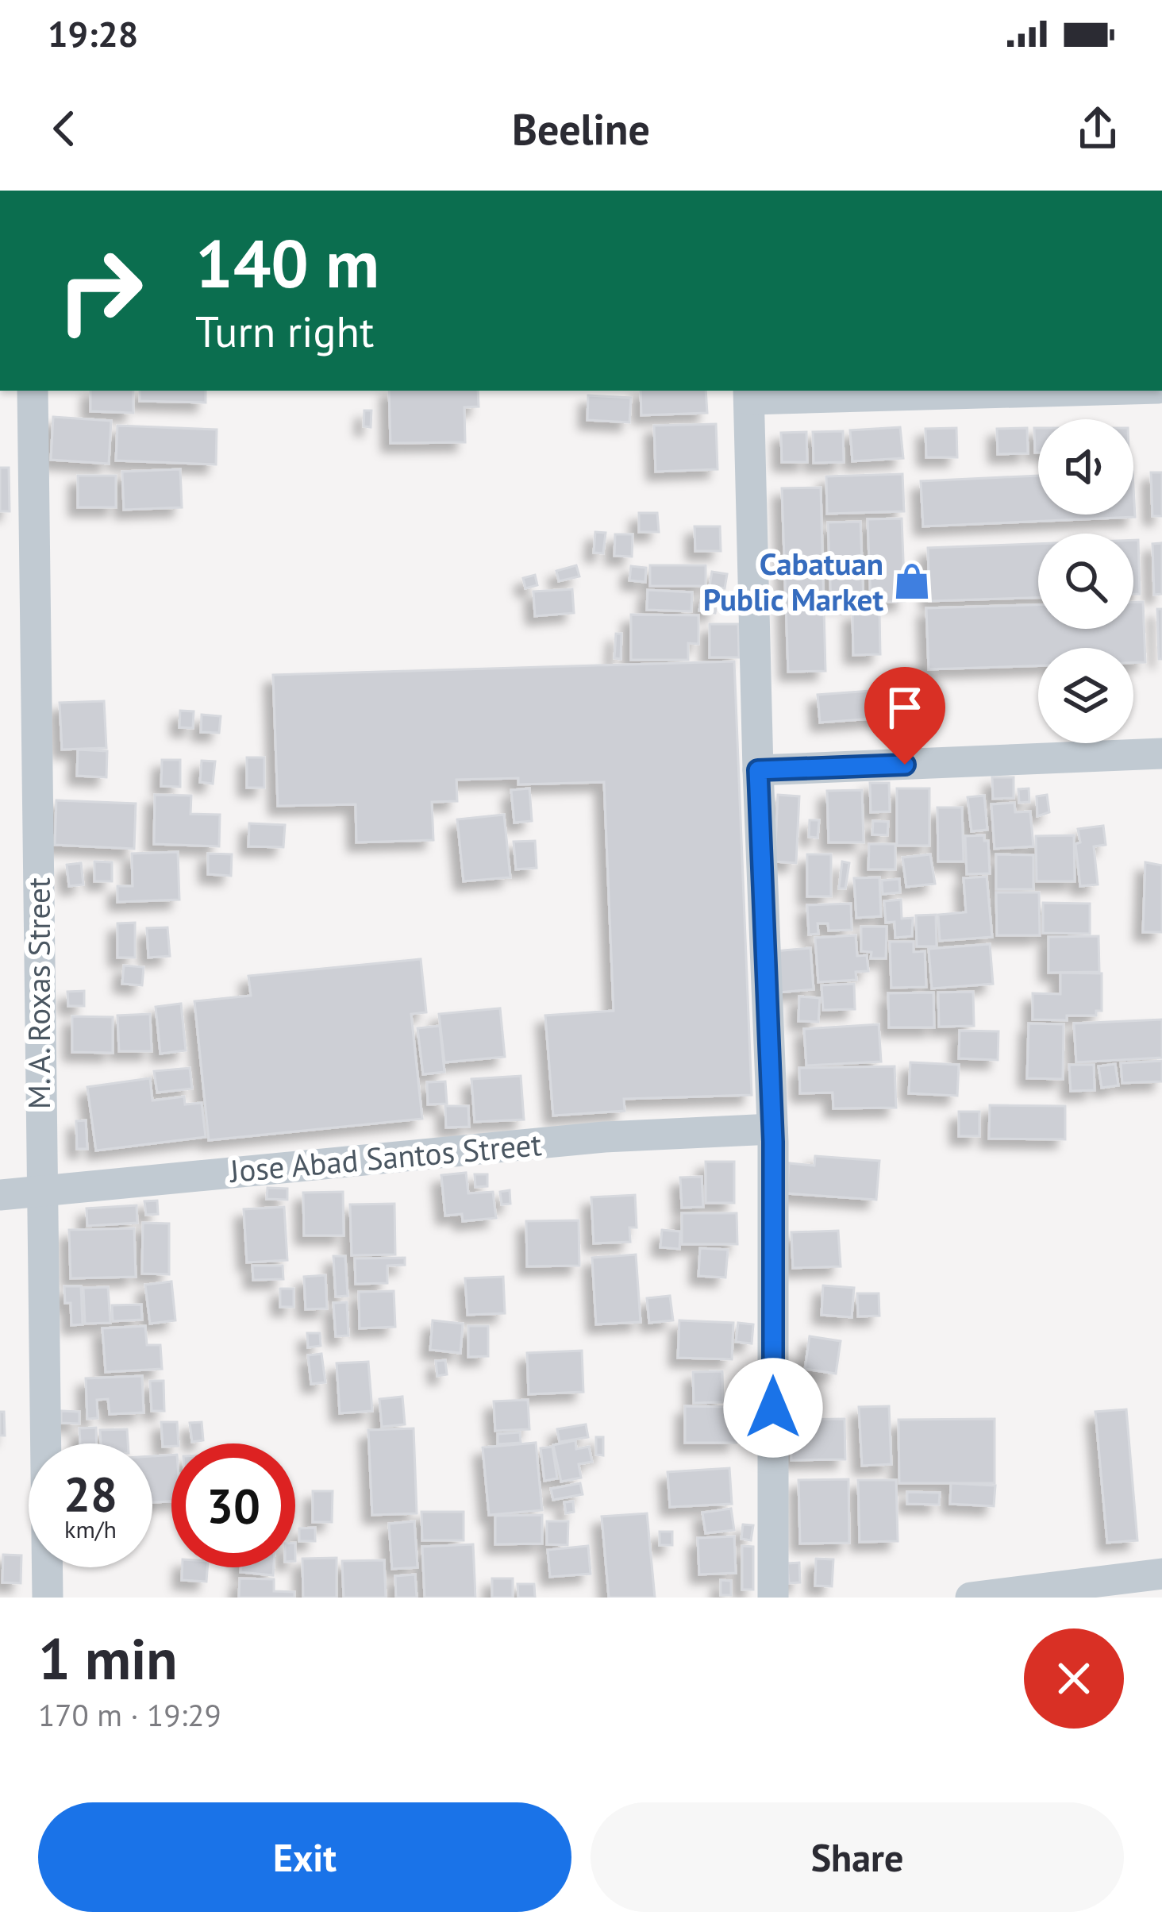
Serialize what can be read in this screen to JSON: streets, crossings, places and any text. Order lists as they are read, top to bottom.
{
  "streets": {
    "street": ["M. A. Roxas Street", "Jose Abad Santos Street"]
  },
  "crossings": [
    ["M. A. Roxas Street", "Jose Abad Santos Street"]
  ],
  "places": {
    "shop": ["Cabatuan Public Market"]
  },
  "page": {
    "status": "19:28",
    "header": "Beeline",
    "turn": ["140 m", "Turn right"],
    "speed": "28 km/h",
    "limit": "30",
    "heading": ["1 min", "170 m · 19:29"],
    "buttons": ["Exit", "Share"]
  }
}
